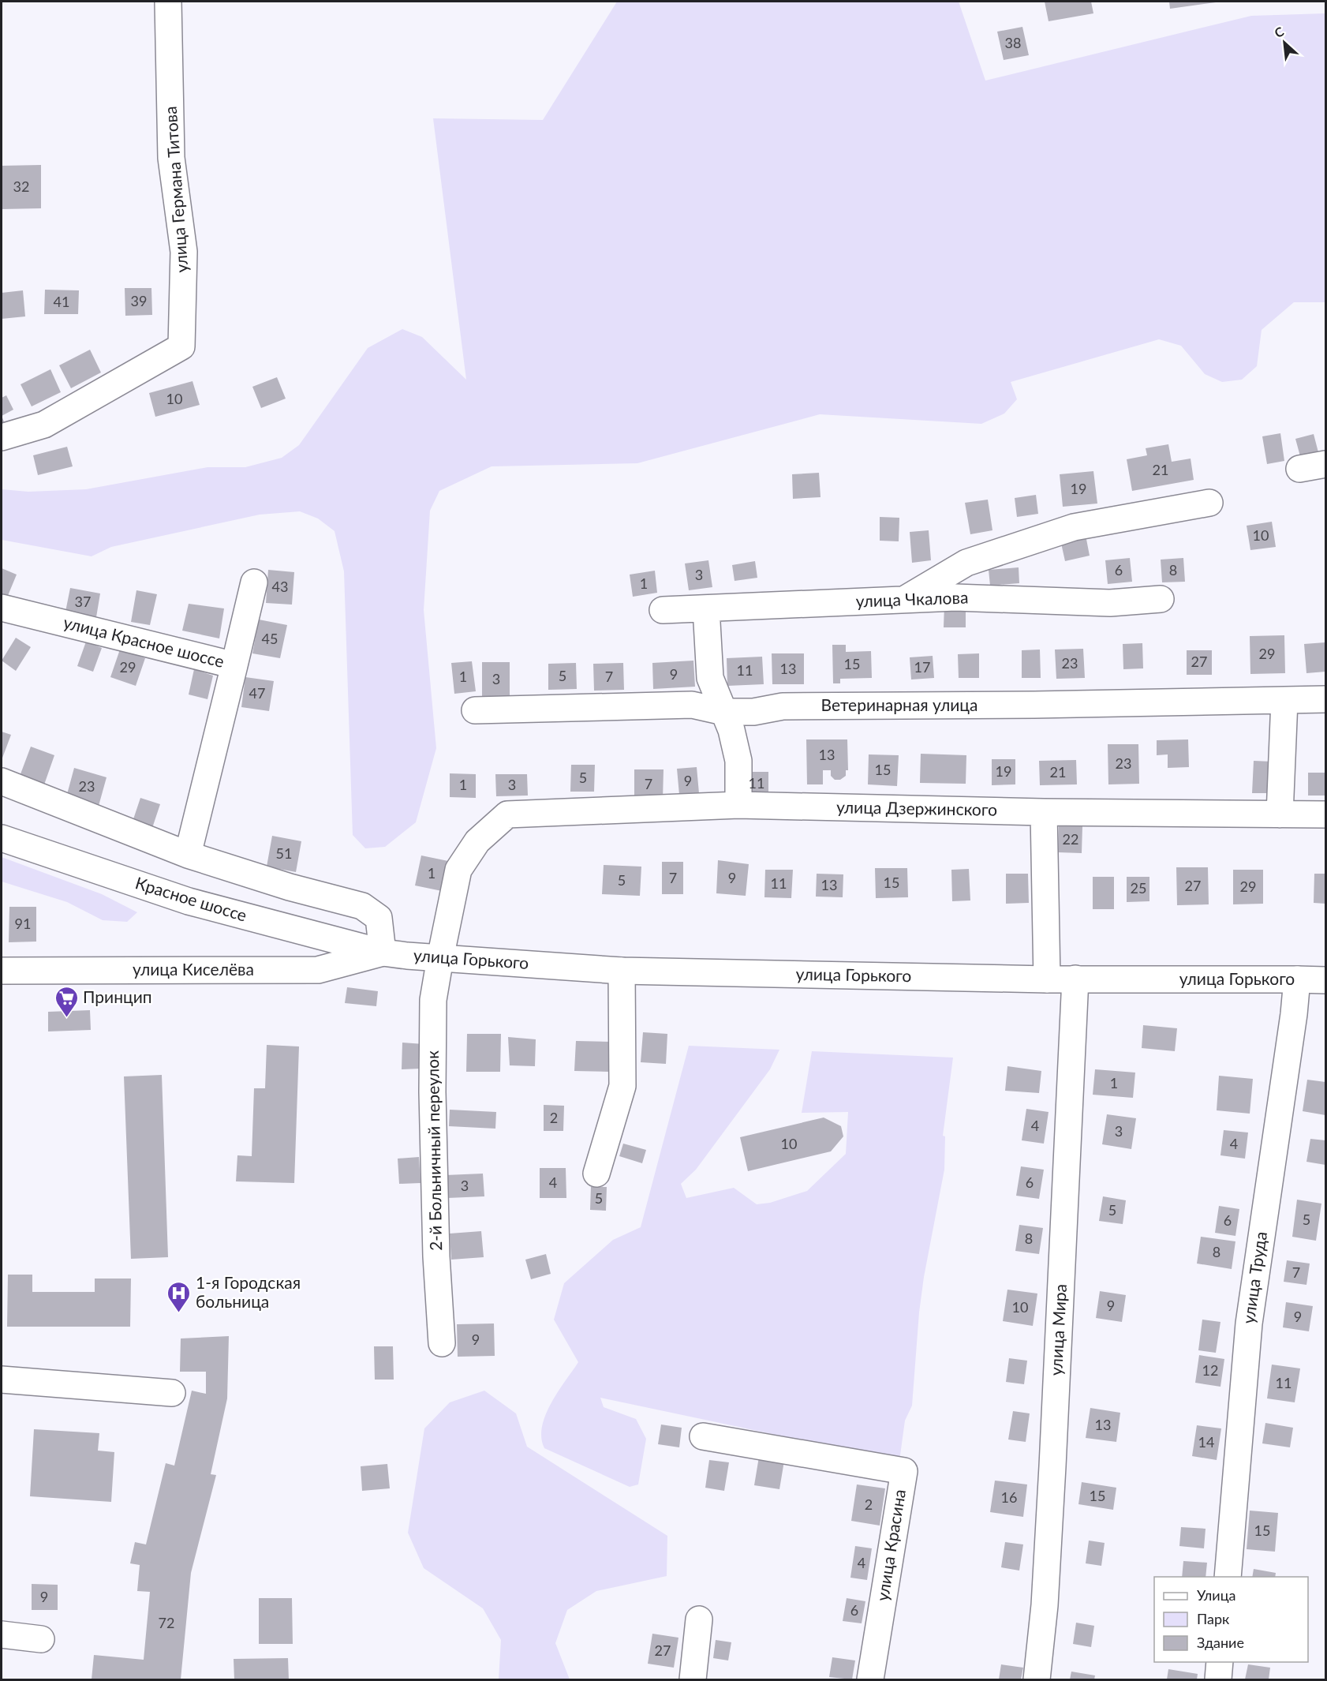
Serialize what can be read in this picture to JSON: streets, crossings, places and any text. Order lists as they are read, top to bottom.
{
  "streets": {
    "street": [
      "улица Германа Титова",
      "улица Чкалова",
      "улица Красное шоссе",
      "Ветеринарная улица",
      "улица Дзержинского",
      "Красное шоссе",
      "улица Горького",
      "улица Киселёва",
      "2-й Больничный переулок",
      "улица Труда",
      "улица Мира",
      "улица Красина"
    ]
  },
  "crossings": [
    ["улица Дзержинского", "2-й Больничный переулок"],
    ["Красное шоссе", "улица Горького"],
    ["Красное шоссе", "улица Киселёва"],
    ["улица Горького", "улица Киселёва"],
    ["улица Горького", "2-й Больничный переулок"],
    ["улица Горького", "улица Труда"],
    ["улица Горького", "улица Мира"]
  ],
  "places": {
    "supermarket": ["Принцип"],
    "hospital": ["1-я Городская больница"]
  },
  "house_numbers": [
    "38",
    "32",
    "39",
    "41",
    "10",
    "21",
    "19",
    "10",
    "6",
    "8",
    "3",
    "1",
    "43",
    "37",
    "45",
    "29",
    "27",
    "23",
    "15",
    "29",
    "17",
    "13",
    "11",
    "9",
    "5",
    "1",
    "7",
    "3",
    "47",
    "13",
    "23",
    "15",
    "19",
    "21",
    "5",
    "9",
    "11",
    "7",
    "1",
    "3",
    "23",
    "22",
    "51",
    "1",
    "7",
    "9",
    "5",
    "15",
    "11",
    "13",
    "27",
    "29",
    "25",
    "91",
    "1",
    "2",
    "4",
    "3",
    "10",
    "4",
    "4",
    "6",
    "3",
    "5",
    "5",
    "5",
    "6",
    "8",
    "8",
    "7",
    "9",
    "10",
    "9",
    "9",
    "12",
    "11",
    "13",
    "14",
    "15",
    "16",
    "2",
    "15",
    "4",
    "9",
    "6",
    "72",
    "27"
  ],
  "legend": ["Улица", "Парк", "Здание"],
  "north": "top left"
}
